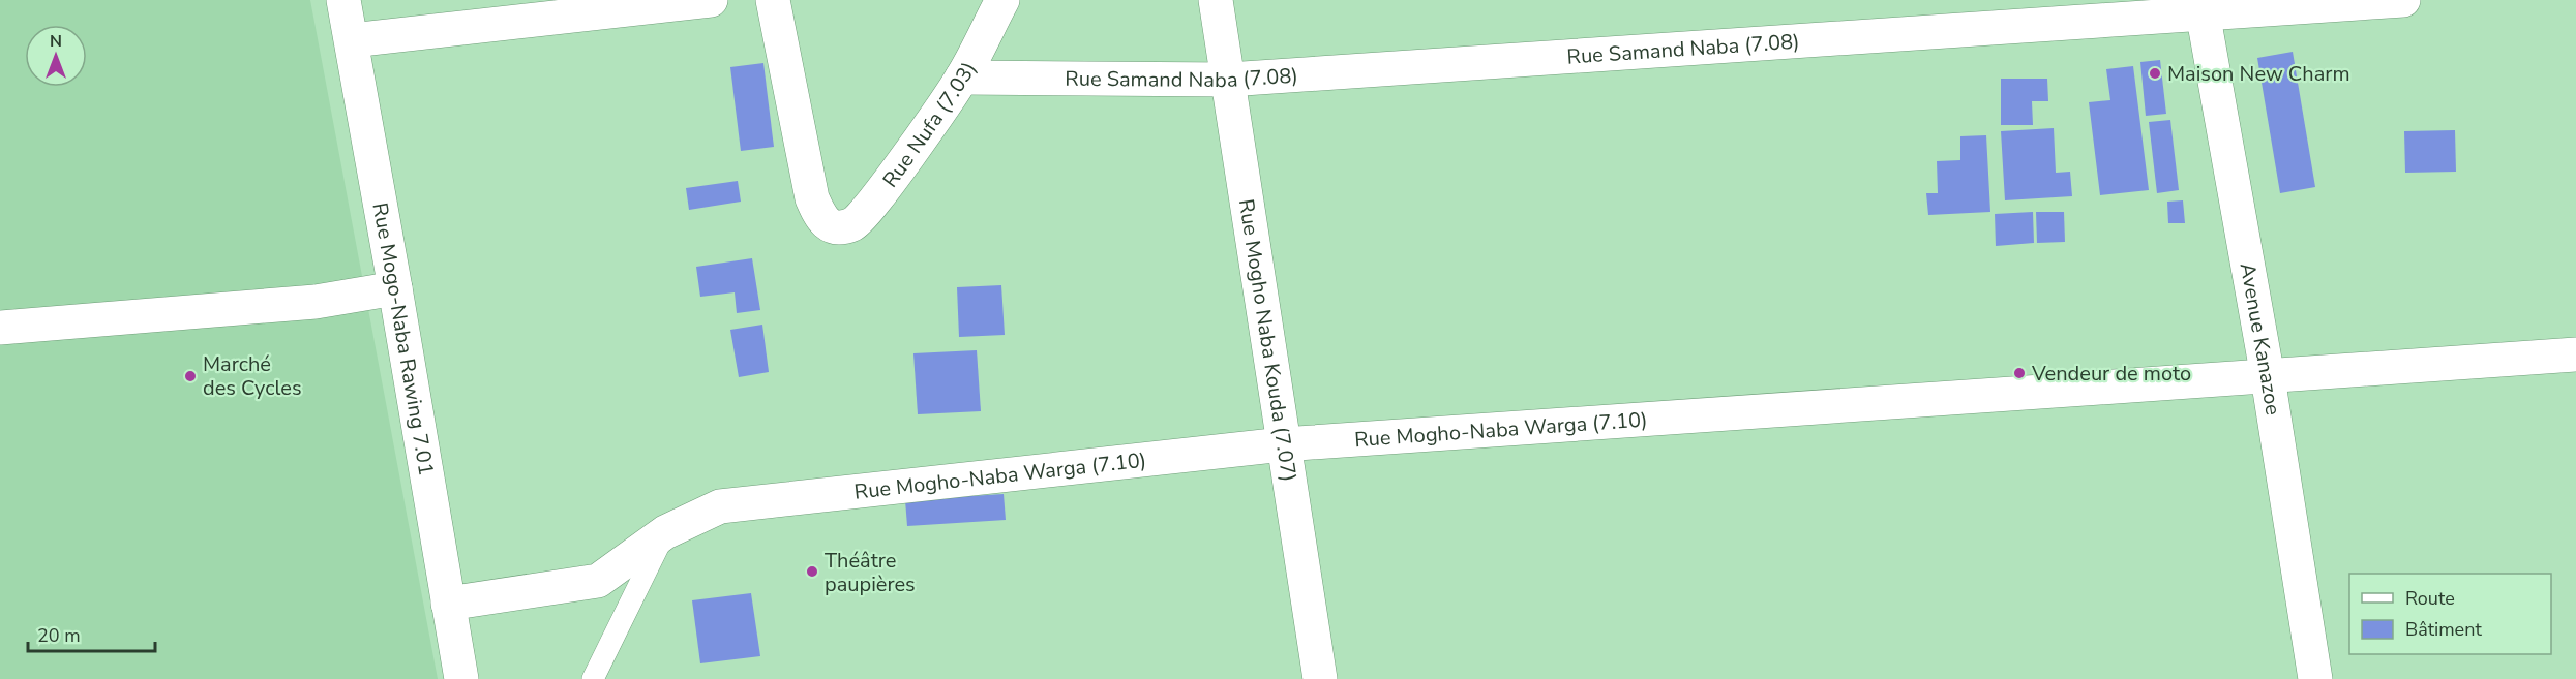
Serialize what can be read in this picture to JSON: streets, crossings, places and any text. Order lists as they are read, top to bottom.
{
  "streets": {
    "street": [
      "Rue Samand Naba (7.08)",
      "Rue Nufa (7.03)",
      "Rue Mogo-Naba Rawing 7.01",
      "Avenue Kanazoe",
      "Rue Mogho Naba Kouda (7.07)",
      "Rue Mogho-Naba Warga (7.10)"
    ]
  },
  "crossings": [
    ["Rue Samand Naba (7.08)", "Rue Nufa (7.03)"],
    ["Rue Samand Naba (7.08)", "Avenue Kanazoe"],
    ["Rue Samand Naba (7.08)", "Rue Mogho Naba Kouda (7.07)"],
    ["Rue Mogo-Naba Rawing 7.01", "Rue Mogho-Naba Warga (7.10)"],
    ["Avenue Kanazoe", "Rue Mogho-Naba Warga (7.10)"],
    ["Rue Mogho Naba Kouda (7.07)", "Rue Mogho-Naba Warga (7.10)"]
  ],
  "places": [
    "Maison New Charm",
    "Vendeur de moto",
    "Marché des Cycles",
    "Théâtre paupières"
  ],
  "legend": ["Route", "Bâtiment"],
  "scale_bar": "20 m",
  "north": "top"
}
